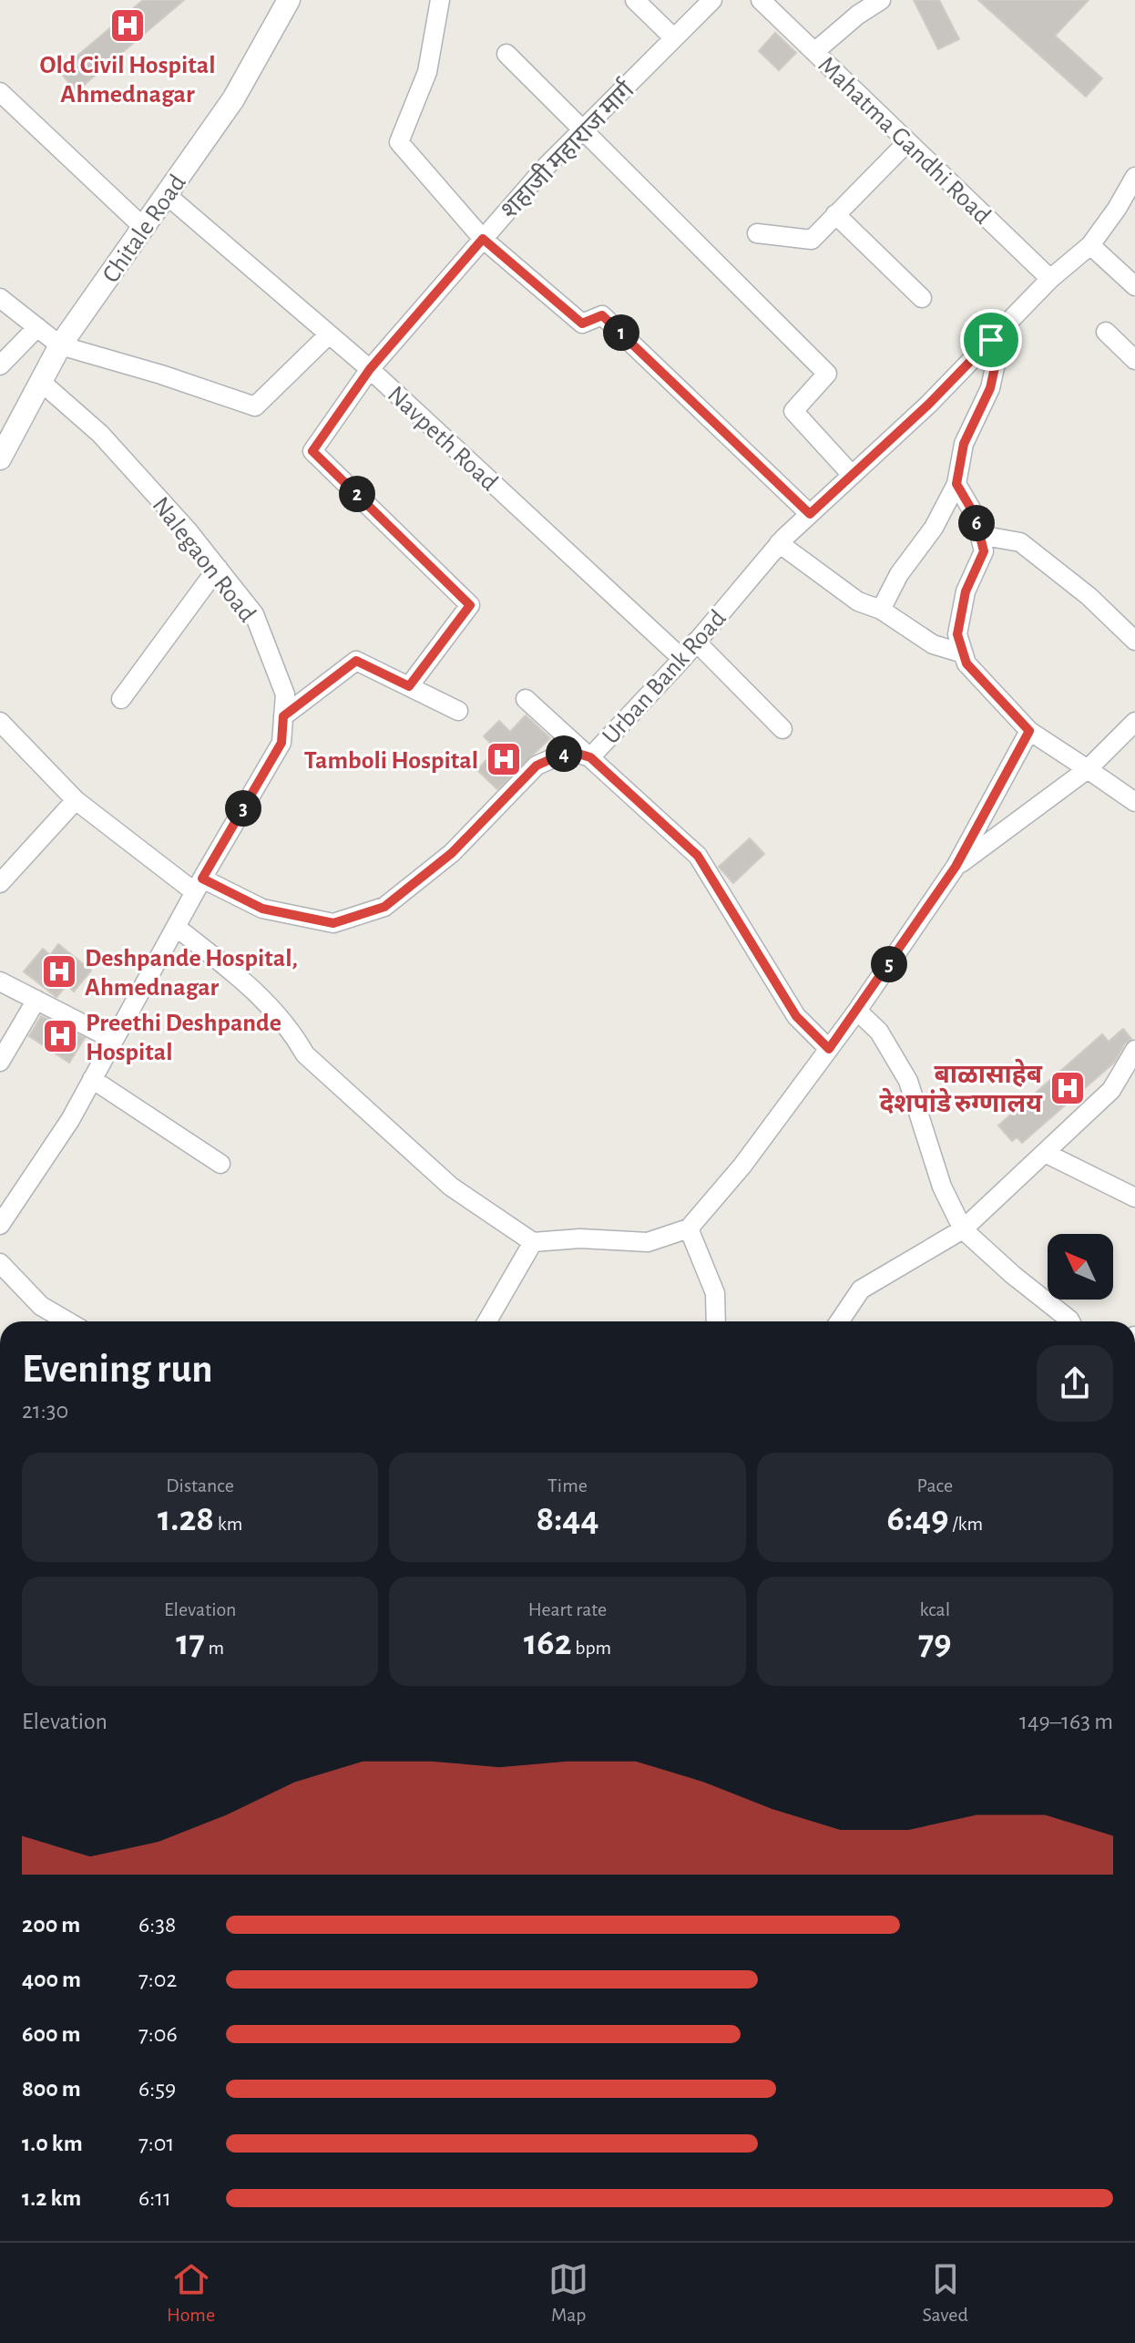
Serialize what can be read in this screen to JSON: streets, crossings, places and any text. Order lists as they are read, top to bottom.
{
  "streets": {
    "street": [
      "Mahatma Gandhi Road",
      "शहाजी महाराज मार्ग",
      "Chitale Road",
      "Navpeth Road",
      "Nalegaon Road",
      "Urban Bank Road"
    ]
  },
  "crossings": [
    ["Mahatma Gandhi Road", "Urban Bank Road"],
    ["शहाजी महाराज मार्ग", "Navpeth Road"],
    ["Chitale Road", "Navpeth Road"],
    ["Chitale Road", "Nalegaon Road"],
    ["Navpeth Road", "Urban Bank Road"],
    ["Nalegaon Road", "Urban Bank Road"]
  ],
  "places": {
    "hospital": [
      "Old Civil Hospital Ahmednagar",
      "Tamboli Hospital",
      "Deshpande Hospital, Ahmednagar",
      "Preethi Deshpande Hospital",
      "बाळासाहेब देशपांडे रुग्णालय"
    ]
  },
  "north": "top left",
  "page": {
    "pins": [
      "1",
      "2",
      "6",
      "4",
      "3",
      "5"
    ],
    "heading": ["Evening run", "21:30"],
    "stats": [
      ["Distance", "1.28 km"],
      ["Time", "8:44"],
      ["Pace", "6:49 /km"],
      ["Elevation", "17 m"],
      ["Heart rate", "162 bpm"],
      ["kcal", "79"]
    ],
    "chart": ["Elevation", "149–163 m"],
    "list": [
      {
        "name": "200 m",
        "note": "6:38"
      },
      {
        "name": "400 m",
        "note": "7:02"
      },
      {
        "name": "600 m",
        "note": "7:06"
      },
      {
        "name": "800 m",
        "note": "6:59"
      },
      {
        "name": "1.0 km",
        "note": "7:01"
      },
      {
        "name": "1.2 km",
        "note": "6:11"
      }
    ],
    "tabs": ["Home", "Map", "Saved"]
  }
}
